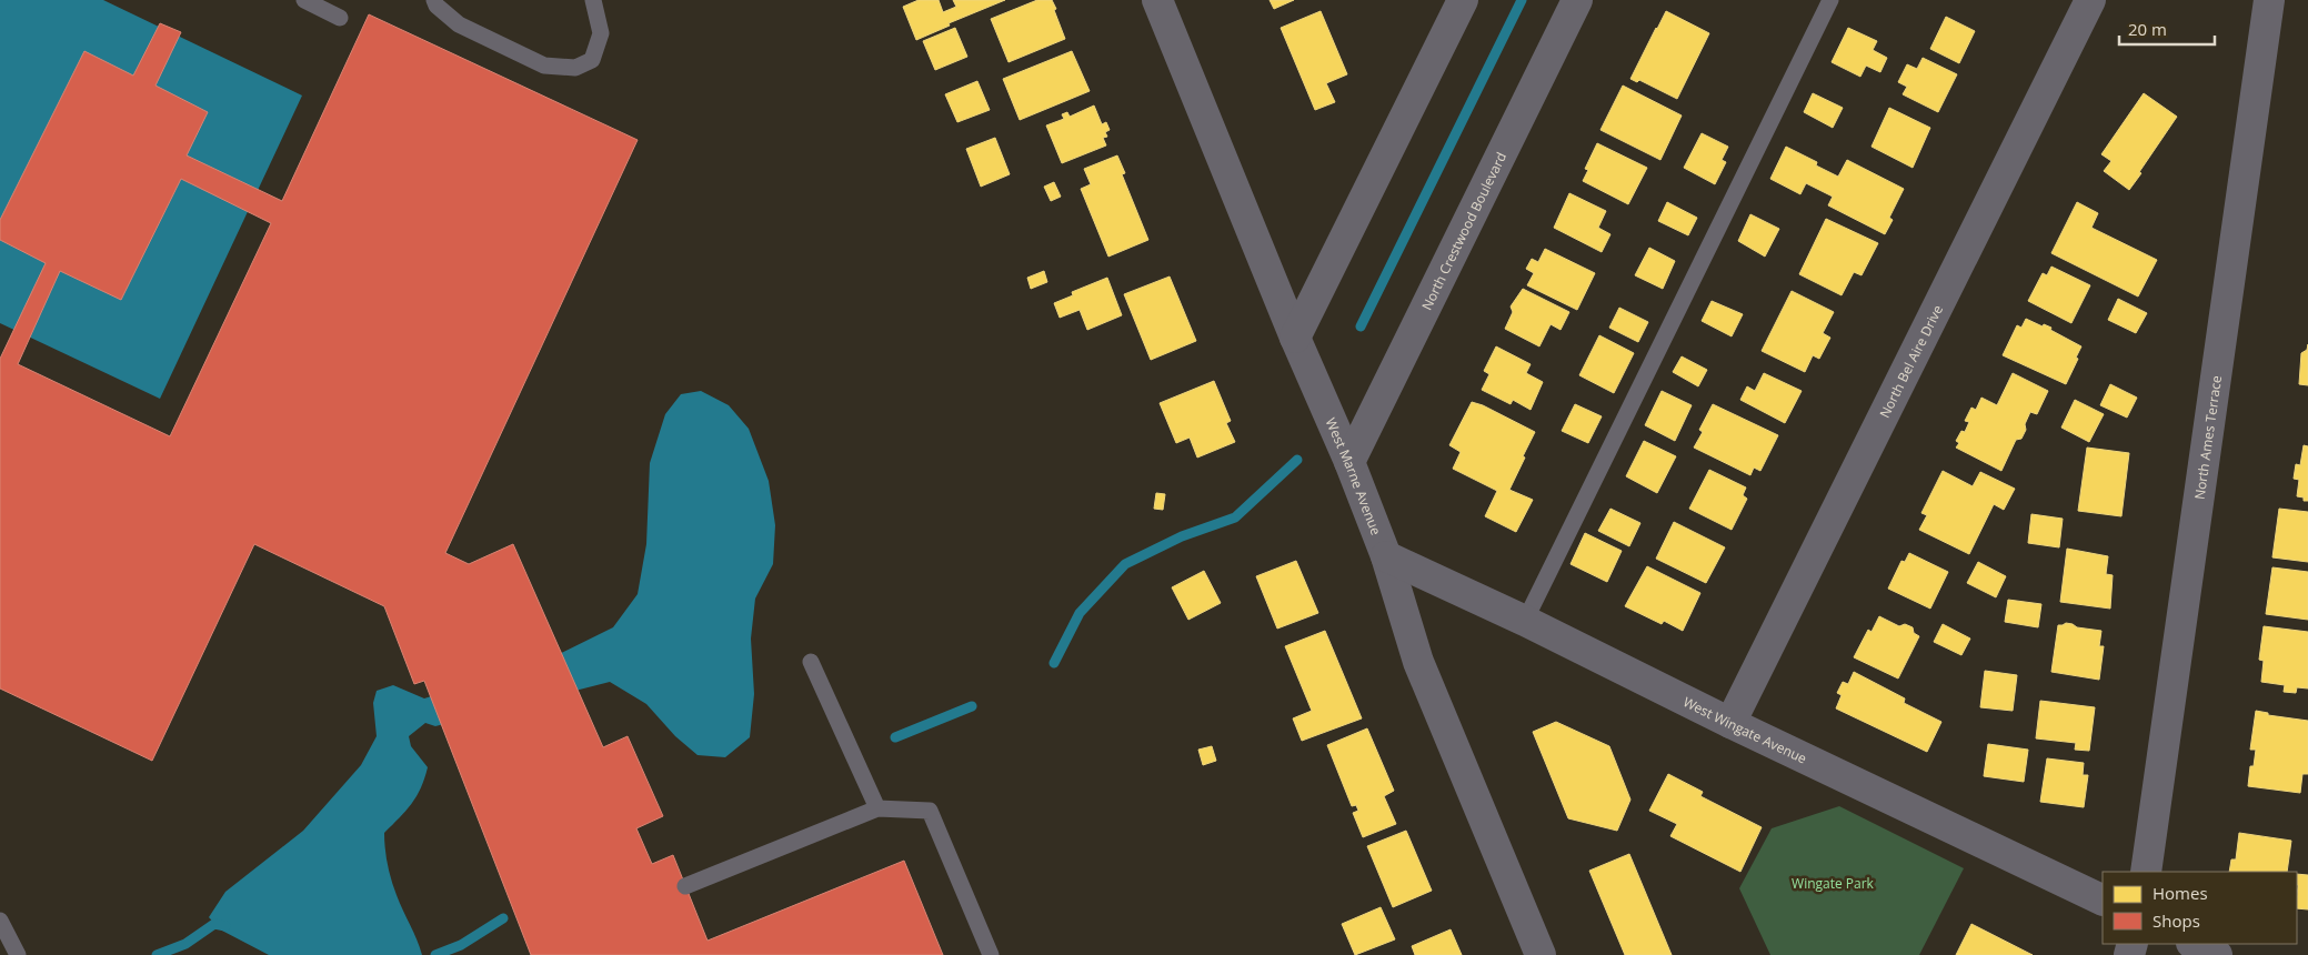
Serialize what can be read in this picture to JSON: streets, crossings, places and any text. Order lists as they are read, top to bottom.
{
  "streets": {
    "street": [
      "North Crestwood Boulevard",
      "North Bel Aire Drive",
      "North Ames Terrace",
      "West Marne Avenue",
      "West Wingate Avenue"
    ]
  },
  "crossings": [
    ["North Crestwood Boulevard", "West Marne Avenue"],
    ["North Bel Aire Drive", "West Wingate Avenue"],
    ["West Marne Avenue", "West Wingate Avenue"]
  ],
  "parks": ["Wingate Park"],
  "legend": ["Homes", "Shops"],
  "scale_bar": "20 m"
}
